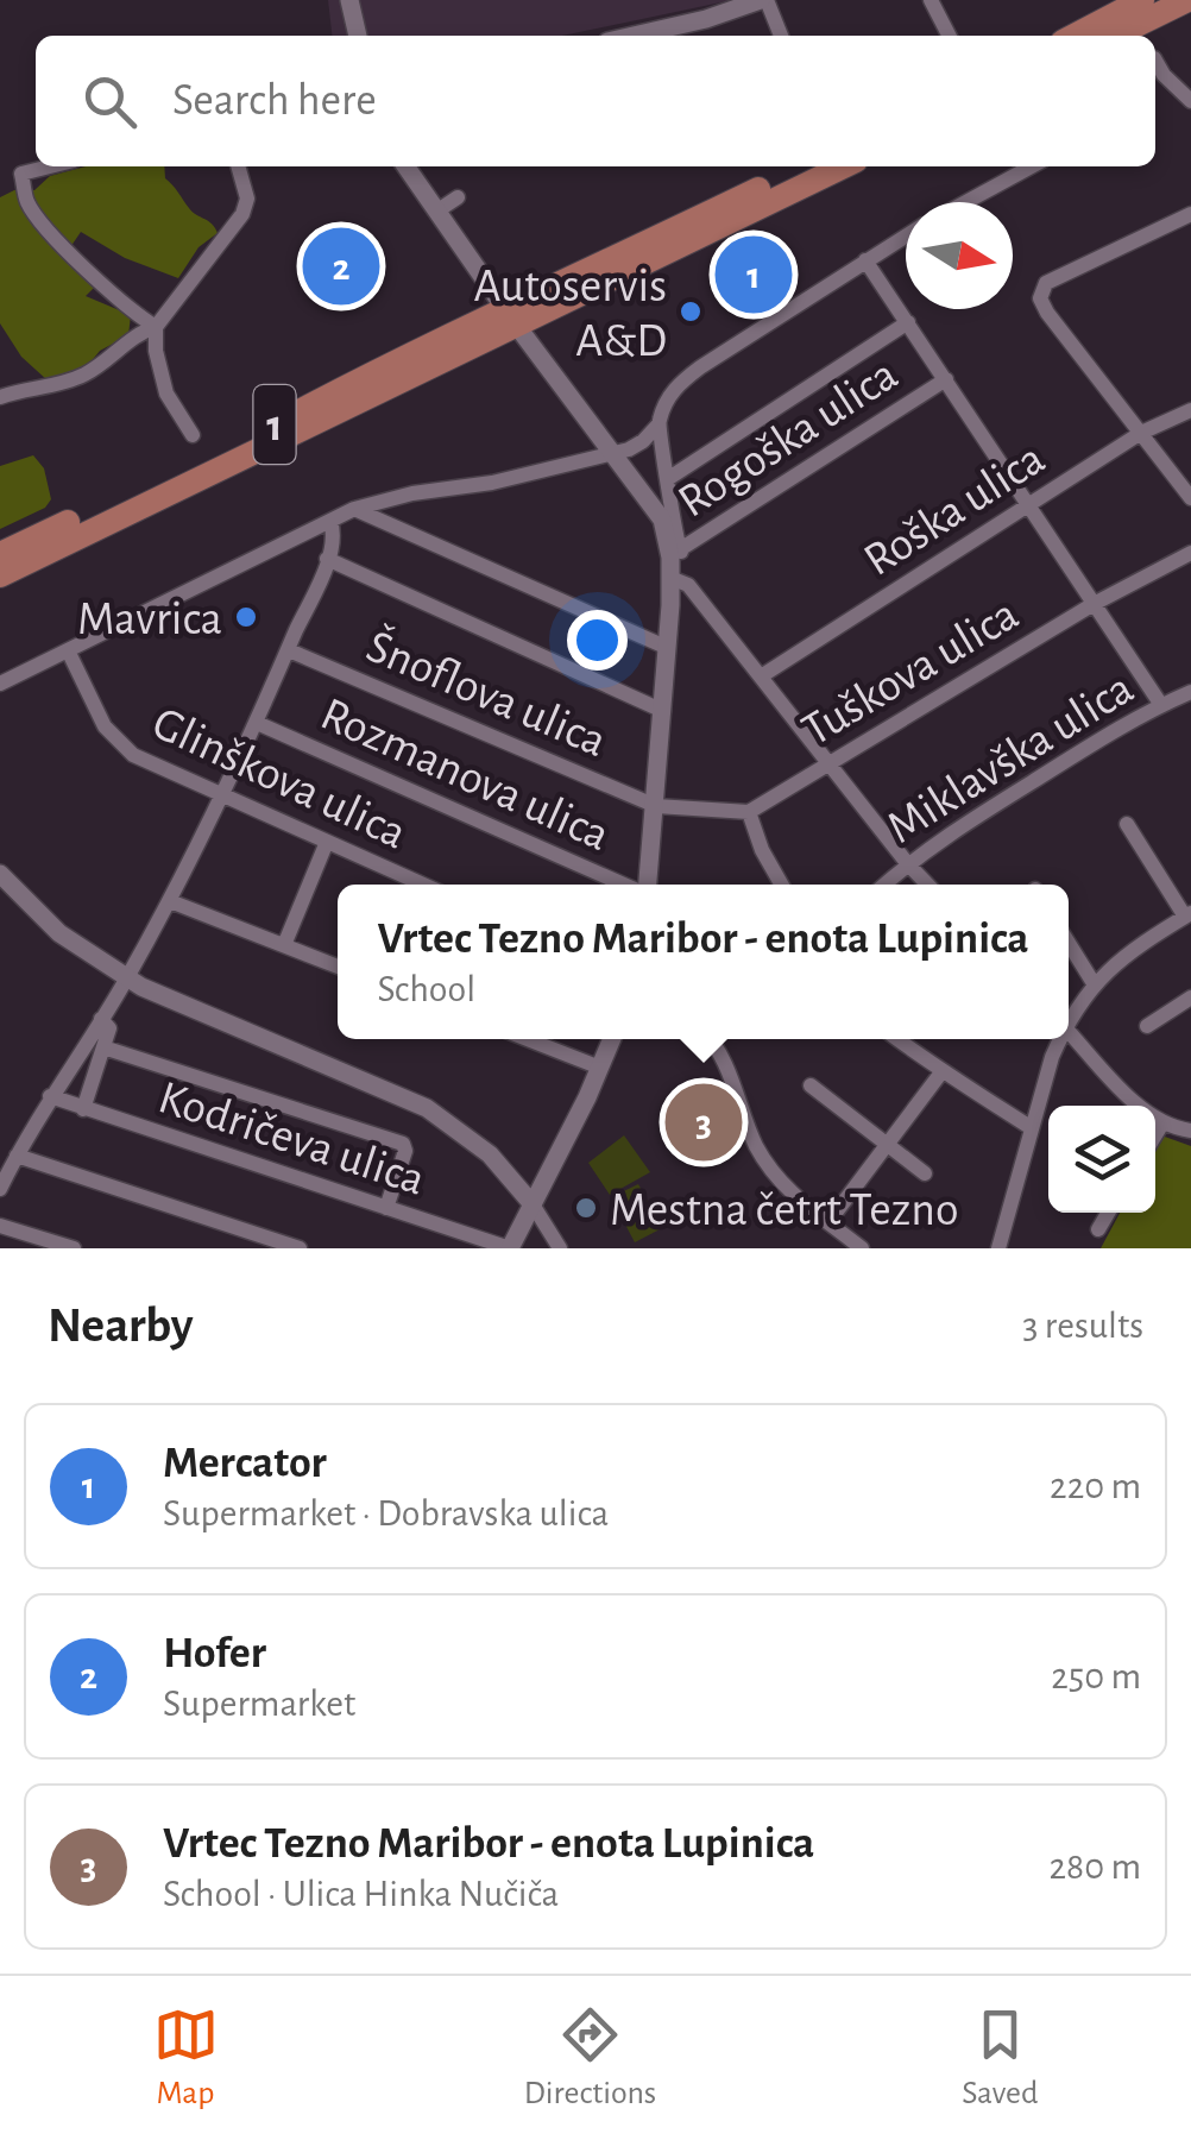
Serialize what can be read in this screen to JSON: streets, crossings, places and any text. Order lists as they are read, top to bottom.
{
  "streets": {
    "main road": ["1"],
    "street": [
      "Rogoška ulica",
      "Roška ulica",
      "Tuškova ulica",
      "Šnoflova ulica",
      "Miklavška ulica",
      "Rozmanova ulica",
      "Glinškova ulica",
      "Kodričeva ulica"
    ]
  },
  "places": ["Autoservis A&D", "Mavrica", "Mestna četrt Tezno"],
  "north": "right",
  "page": {
    "search": "Search here",
    "pins": ["2", "1", "3"],
    "popup": ["Vrtec Tezno Maribor - enota Lupinica", "School"],
    "heading": ["Nearby", "3 results"],
    "list": [
      {
        "mark": "1",
        "name": "Mercator",
        "note": "Supermarket · Dobravska ulica",
        "value": "220 m"
      },
      {
        "mark": "2",
        "name": "Hofer",
        "note": "Supermarket",
        "value": "250 m"
      },
      {
        "mark": "3",
        "name": "Vrtec Tezno Maribor - enota Lupinica",
        "note": "School · Ulica Hinka Nučiča",
        "value": "280 m"
      }
    ],
    "nav": ["Map", "Directions", "Saved"]
  }
}
